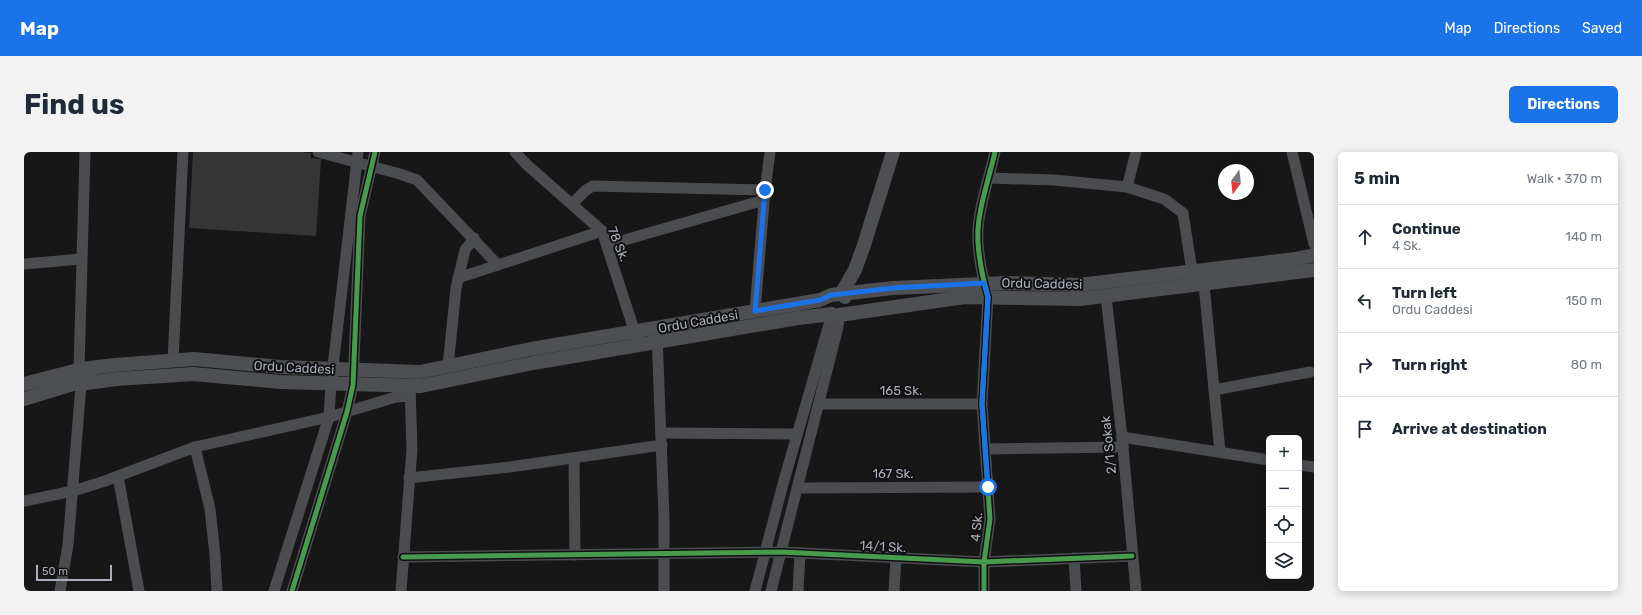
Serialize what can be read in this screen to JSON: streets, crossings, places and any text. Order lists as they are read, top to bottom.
{
  "streets": {
    "main road": ["Ordu Caddesi"],
    "street": [
      "78 Sk.",
      "165 Sk.",
      "2/1 Sokak",
      "167 Sk.",
      "4 Sk.",
      "14/1 Sk."
    ]
  },
  "crossings": [
    ["78 Sk.", "Ordu Caddesi"],
    ["Ordu Caddesi", "2/1 Sokak"],
    ["Ordu Caddesi", "4 Sk."],
    ["165 Sk.", "4 Sk."],
    ["2/1 Sokak", "14/1 Sk."],
    ["167 Sk.", "4 Sk."],
    ["4 Sk.", "14/1 Sk."]
  ],
  "scale_bar": "50 m",
  "north": "bottom",
  "page": {
    "header": "Map",
    "nav": ["Map", "Directions", "Saved"],
    "buttons": "Directions",
    "title": "Find us",
    "heading": ["5 min", "Walk · 370 m"],
    "list": [
      ["Continue", "4 Sk.", "140 m"],
      ["Turn left", "Ordu Caddesi", "150 m"],
      ["Turn right", "80 m"],
      "Arrive at destination"
    ],
    "map_buttons": ["+", "−"],
    "scale": "50 m"
  }
}
